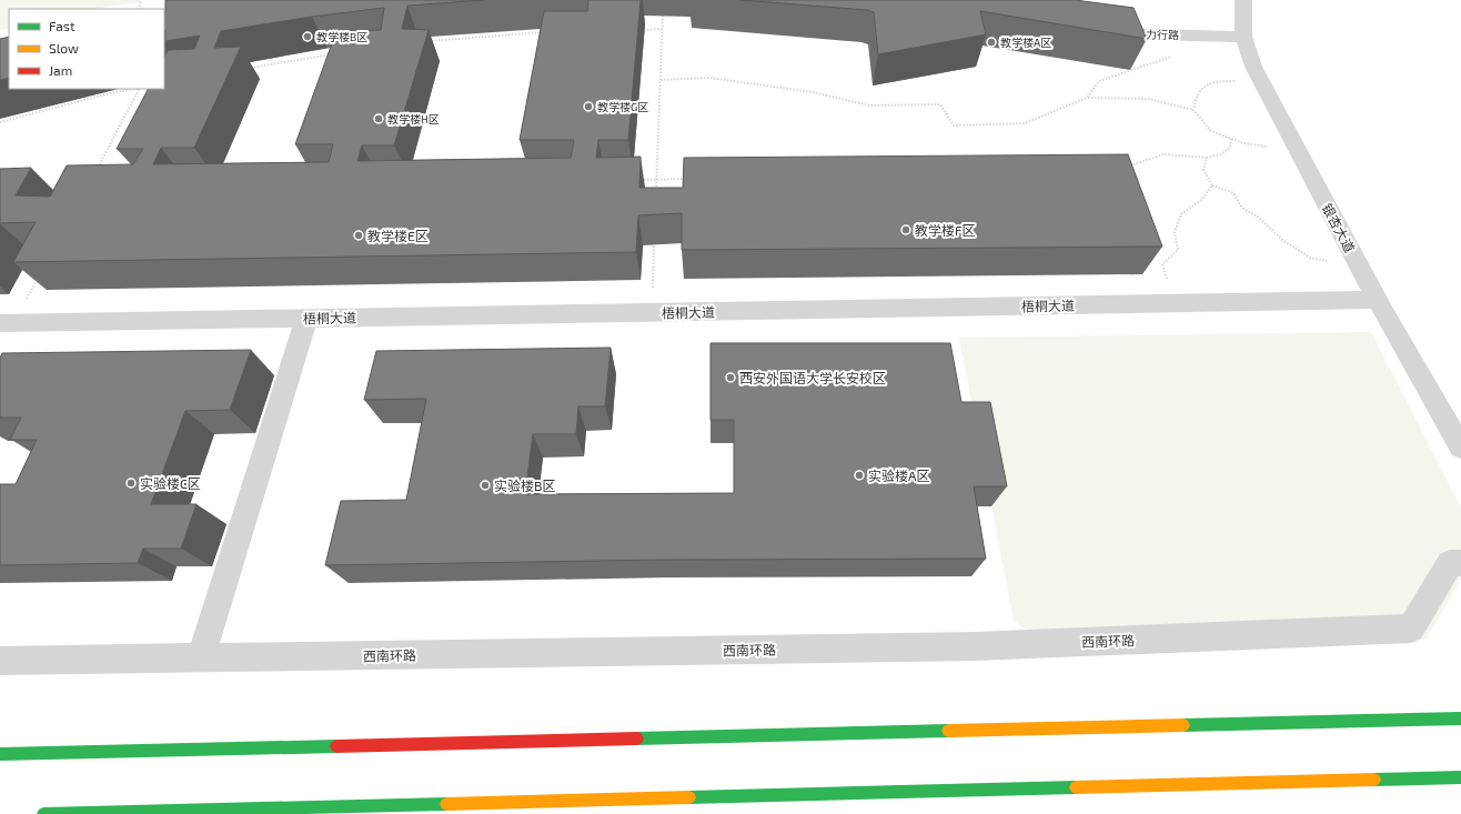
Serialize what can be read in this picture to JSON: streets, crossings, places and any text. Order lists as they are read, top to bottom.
{
  "streets": {
    "street": [
      "力行路",
      "银杏大道",
      "梧桐大道",
      "西南环路"
    ]
  },
  "crossings": [
    ["力行路", "银杏大道"],
    ["银杏大道", "梧桐大道"]
  ],
  "places": [
    "教学楼B区",
    "教学楼A区",
    "教学楼G区",
    "教学楼H区",
    "教学楼F区",
    "教学楼E区",
    "西安外国语大学长安校区",
    "实验楼A区",
    "实验楼C区",
    "实验楼B区"
  ],
  "legend": ["Fast", "Slow", "Jam"]
}
